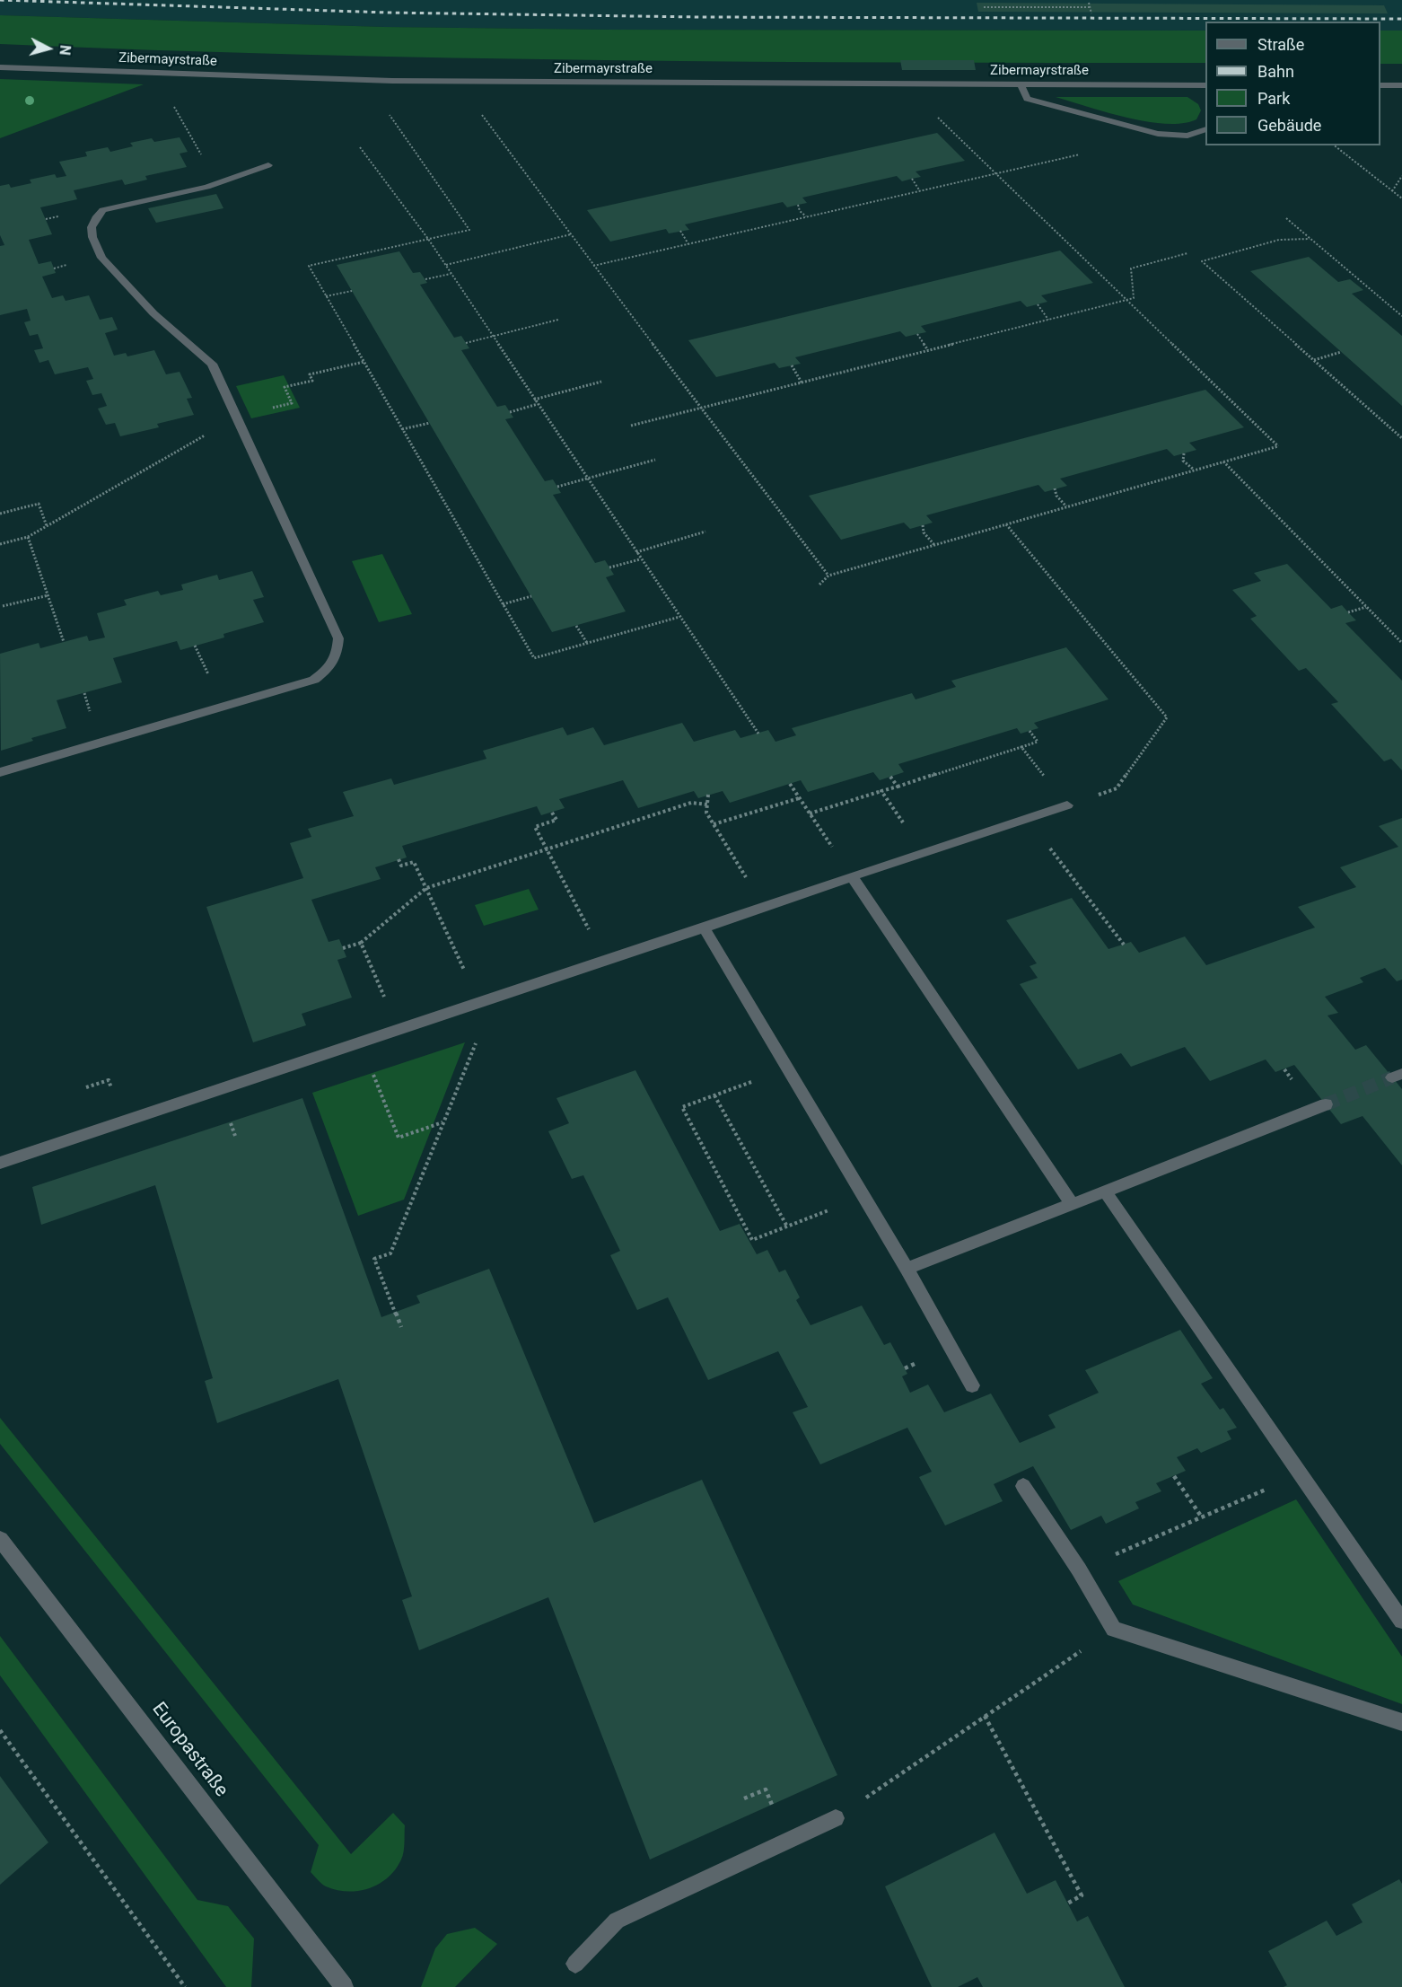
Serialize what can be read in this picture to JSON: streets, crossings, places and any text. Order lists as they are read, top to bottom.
{
  "streets": {
    "street": ["Zibermayrstraße", "Europastraße"]
  },
  "legend": [
    "Straße",
    "Bahn",
    "Park",
    "Gebäude"
  ],
  "north": "right"
}
